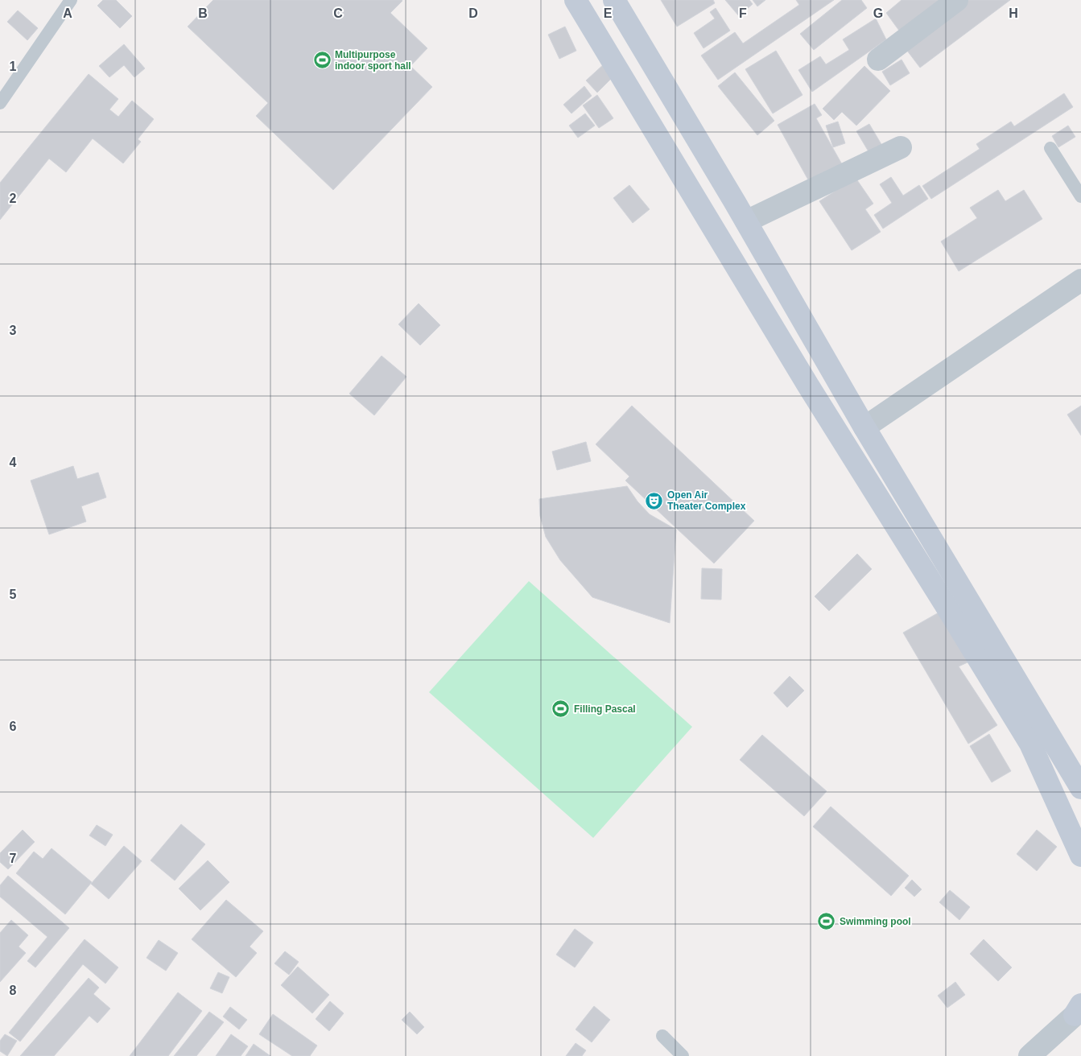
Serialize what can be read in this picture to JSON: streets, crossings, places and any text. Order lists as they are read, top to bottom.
{
  "places": {
    "sports": ["Multipurpose indoor sport hall", "Filling Pascal", "Swimming pool"],
    "theatre": ["Open Air Theater Complex"]
  },
  "grid": {
    "columns": [
      "A",
      "B",
      "C",
      "D",
      "E",
      "F",
      "G",
      "H"
    ],
    "rows": [
      "1",
      "2",
      "3",
      "4",
      "5",
      "6",
      "7",
      "8"
    ]
  }
}
